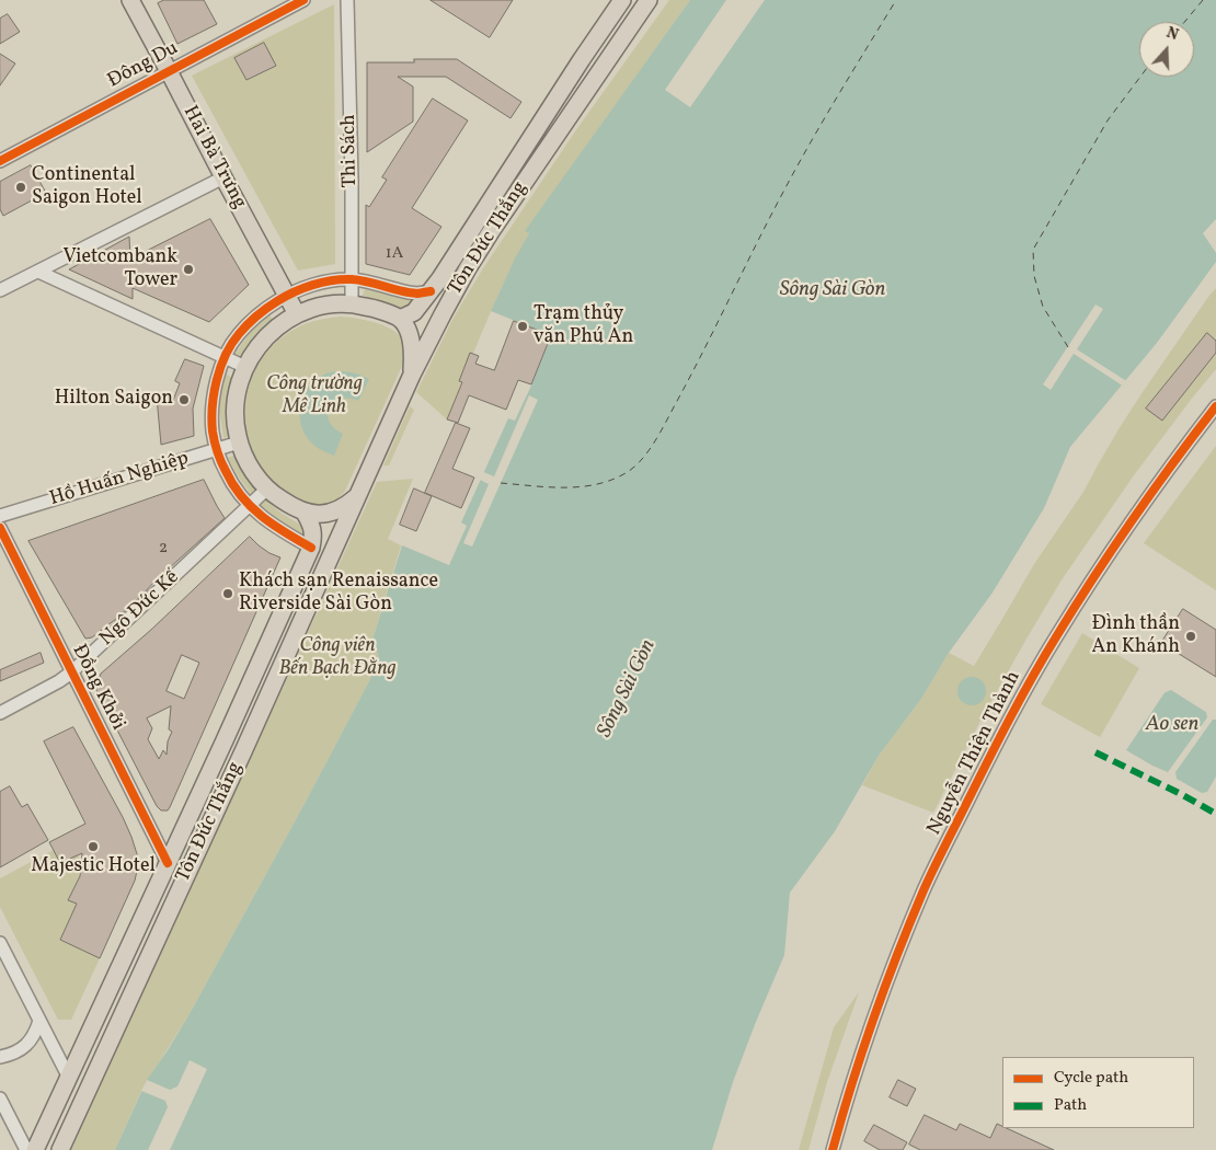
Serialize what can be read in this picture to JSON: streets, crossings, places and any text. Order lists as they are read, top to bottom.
{
  "streets": {
    "main road": ["Hai Bà Trưng", "Tôn Đức Thắng", "Tôn Ðức Thắng"],
    "street": [
      "Đông Du",
      "Thi Sách",
      "Hồ Huấn Nghiệp",
      "Ngô Ðức Kế",
      "Ðồng Khởi",
      "Nguyễn Thiện Thành"
    ]
  },
  "crossings": [
    ["Đông Du", "Hai Bà Trưng"],
    ["Thi Sách", "Hai Bà Trưng"],
    ["Thi Sách", "Tôn Đức Thắng"],
    ["Thi Sách", "Hồ Huấn Nghiệp"],
    ["Thi Sách", "Ngô Ðức Kế"],
    ["Thi Sách", "Tôn Ðức Thắng"],
    ["Hai Bà Trưng", "Tôn Đức Thắng"],
    ["Hai Bà Trưng", "Hồ Huấn Nghiệp"],
    ["Hai Bà Trưng", "Ngô Ðức Kế"],
    ["Hai Bà Trưng", "Tôn Ðức Thắng"],
    ["Tôn Đức Thắng", "Hồ Huấn Nghiệp"],
    ["Tôn Đức Thắng", "Ngô Ðức Kế"],
    ["Tôn Đức Thắng", "Tôn Ðức Thắng"],
    ["Hồ Huấn Nghiệp", "Ngô Ðức Kế"],
    ["Hồ Huấn Nghiệp", "Tôn Ðức Thắng"],
    ["Ngô Ðức Kế", "Ðồng Khởi"],
    ["Ngô Ðức Kế", "Tôn Ðức Thắng"],
    ["Ðồng Khởi", "Tôn Ðức Thắng"]
  ],
  "water": ["Sông Sài Gòn", "Ao sen"],
  "parks": ["Công trường Mê Linh", "Công viên Bến Bạch Đằng"],
  "places": [
    "Continental Saigon Hotel",
    "Vietcombank Tower",
    "Trạm thủy văn Phú An",
    "Hilton Saigon",
    "Khách sạn Renaissance Riverside Sài Gòn",
    "Đình thần An Khánh",
    "Majestic Hotel"
  ],
  "house_numbers": ["1A", "2"],
  "legend": ["Cycle path", "Path"],
  "north": "top"
}
